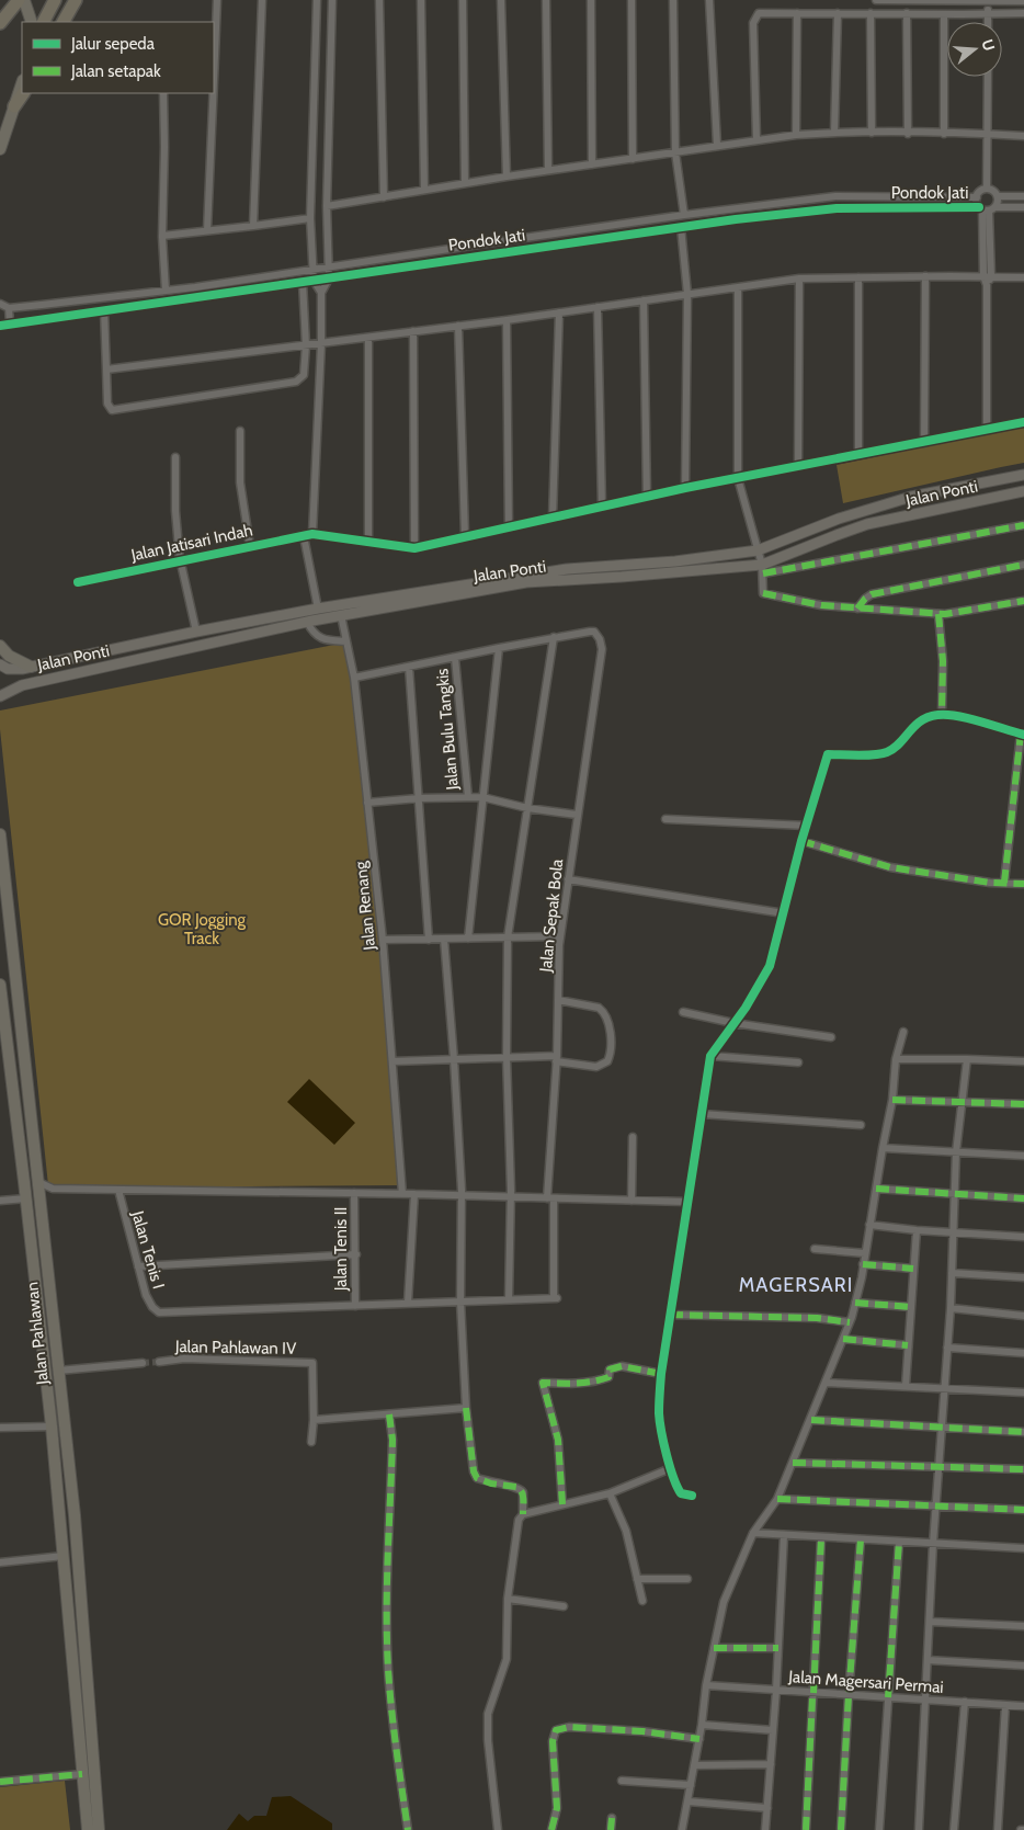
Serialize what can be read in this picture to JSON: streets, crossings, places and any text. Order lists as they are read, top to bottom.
{
  "streets": {
    "main road": ["Jalan Ponti", "Jalan Pahlawan"],
    "street": [
      "Pondok Jati",
      "Jalan Jatisari Indah",
      "Jalan Bulu Tangkis",
      "Jalan Renang",
      "Jalan Sepak Bola",
      "Jalan Tenis II",
      "Jalan Tenis I",
      "Jalan Pahlawan IV",
      "Jalan Magersari Permai"
    ]
  },
  "crossings": [
    ["Jalan Ponti", "Jalan Renang"],
    ["Jalan Tenis II", "Jalan Tenis I"]
  ],
  "districts": ["MAGERSARI"],
  "parks": ["GOR Jogging Track"],
  "legend": ["Jalur sepeda", "Jalan setapak"],
  "north": "right"
}
